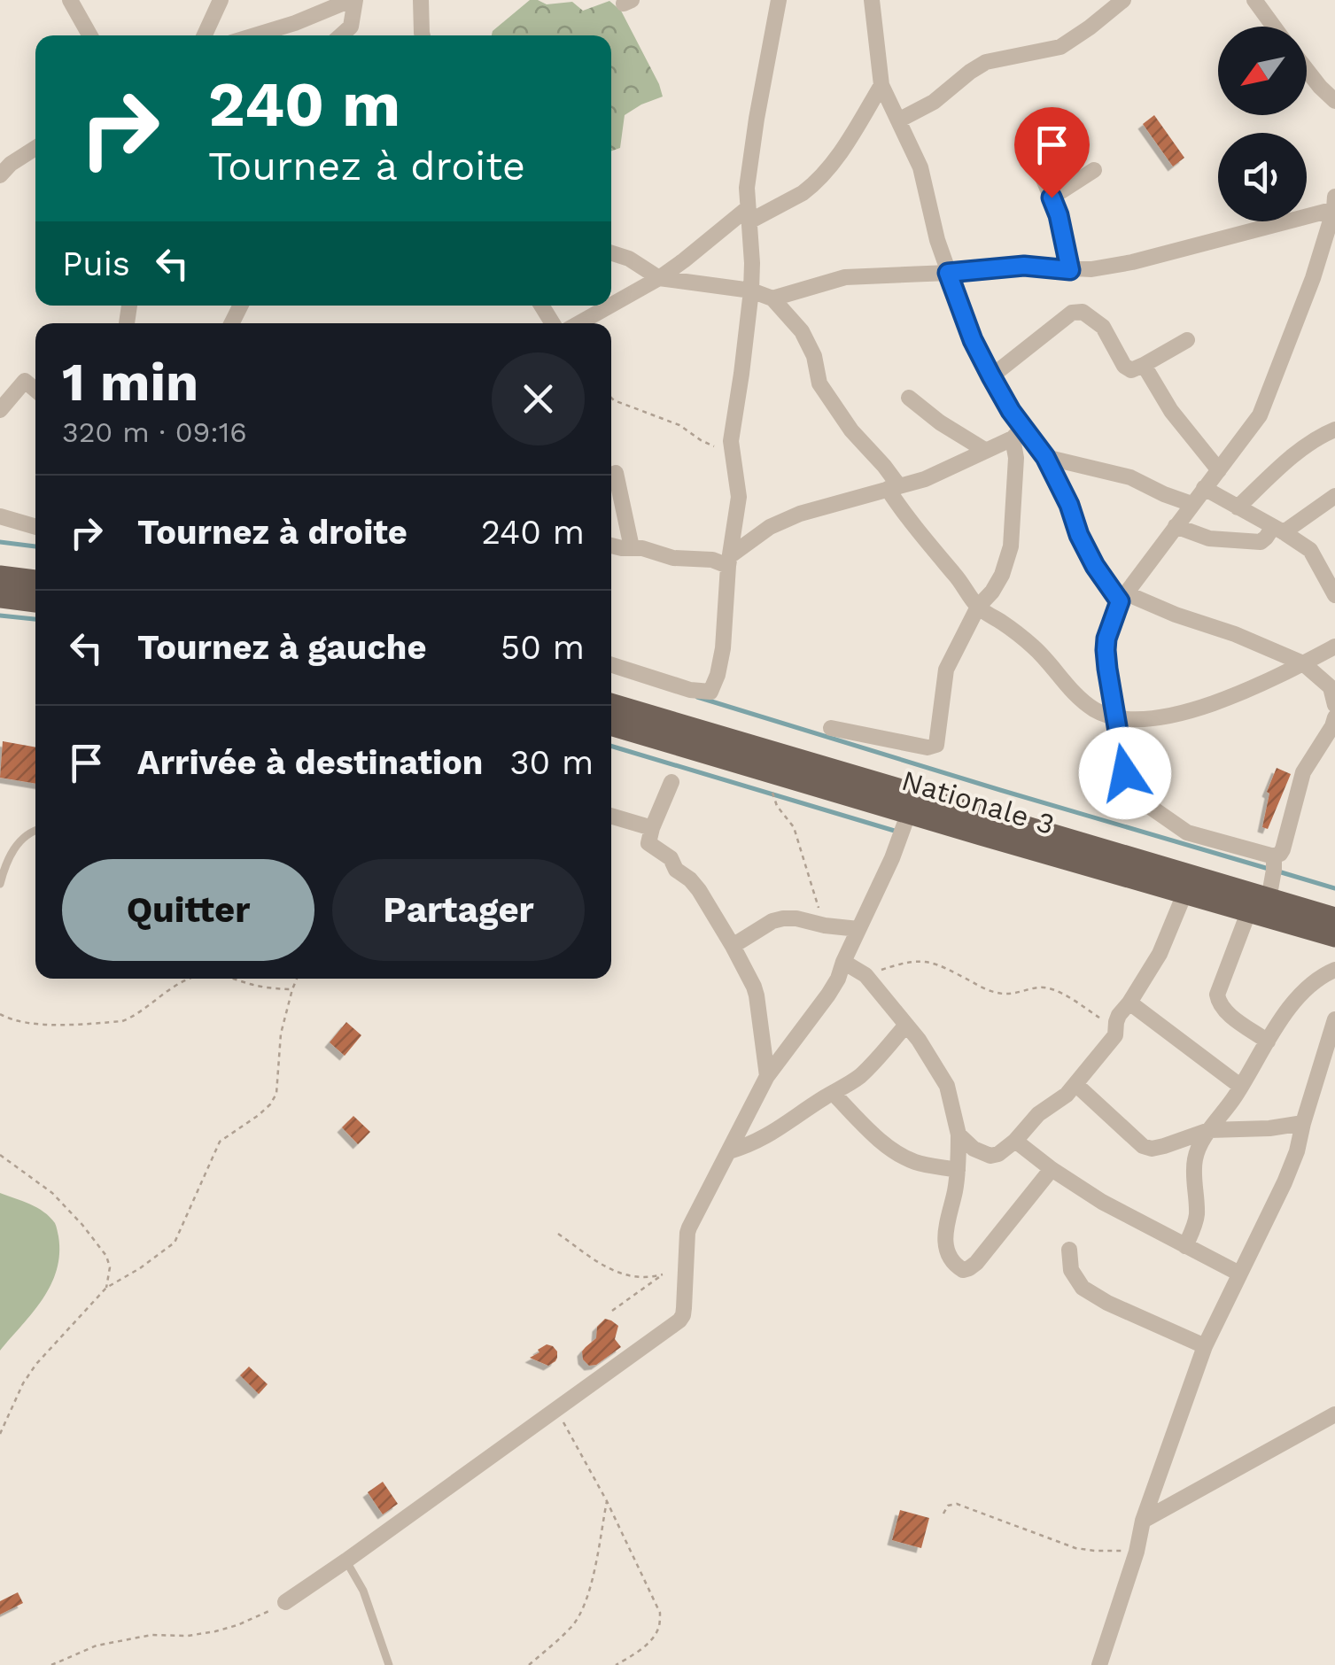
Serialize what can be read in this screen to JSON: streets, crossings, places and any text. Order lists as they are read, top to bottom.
{
  "streets": {
    "main road": ["Nationale 3"]
  },
  "north": "bottom left",
  "page": {
    "turn": ["240 m", "Tournez à droite"],
    "then": "Puis",
    "heading": ["1 min", "320 m · 09:16"],
    "list": [
      {
        "name": "Tournez à droite",
        "value": "240 m"
      },
      {
        "name": "Tournez à gauche",
        "value": "50 m"
      },
      {
        "name": "Arrivée à destination",
        "value": "30 m"
      }
    ],
    "buttons": ["Quitter", "Partager"]
  }
}
